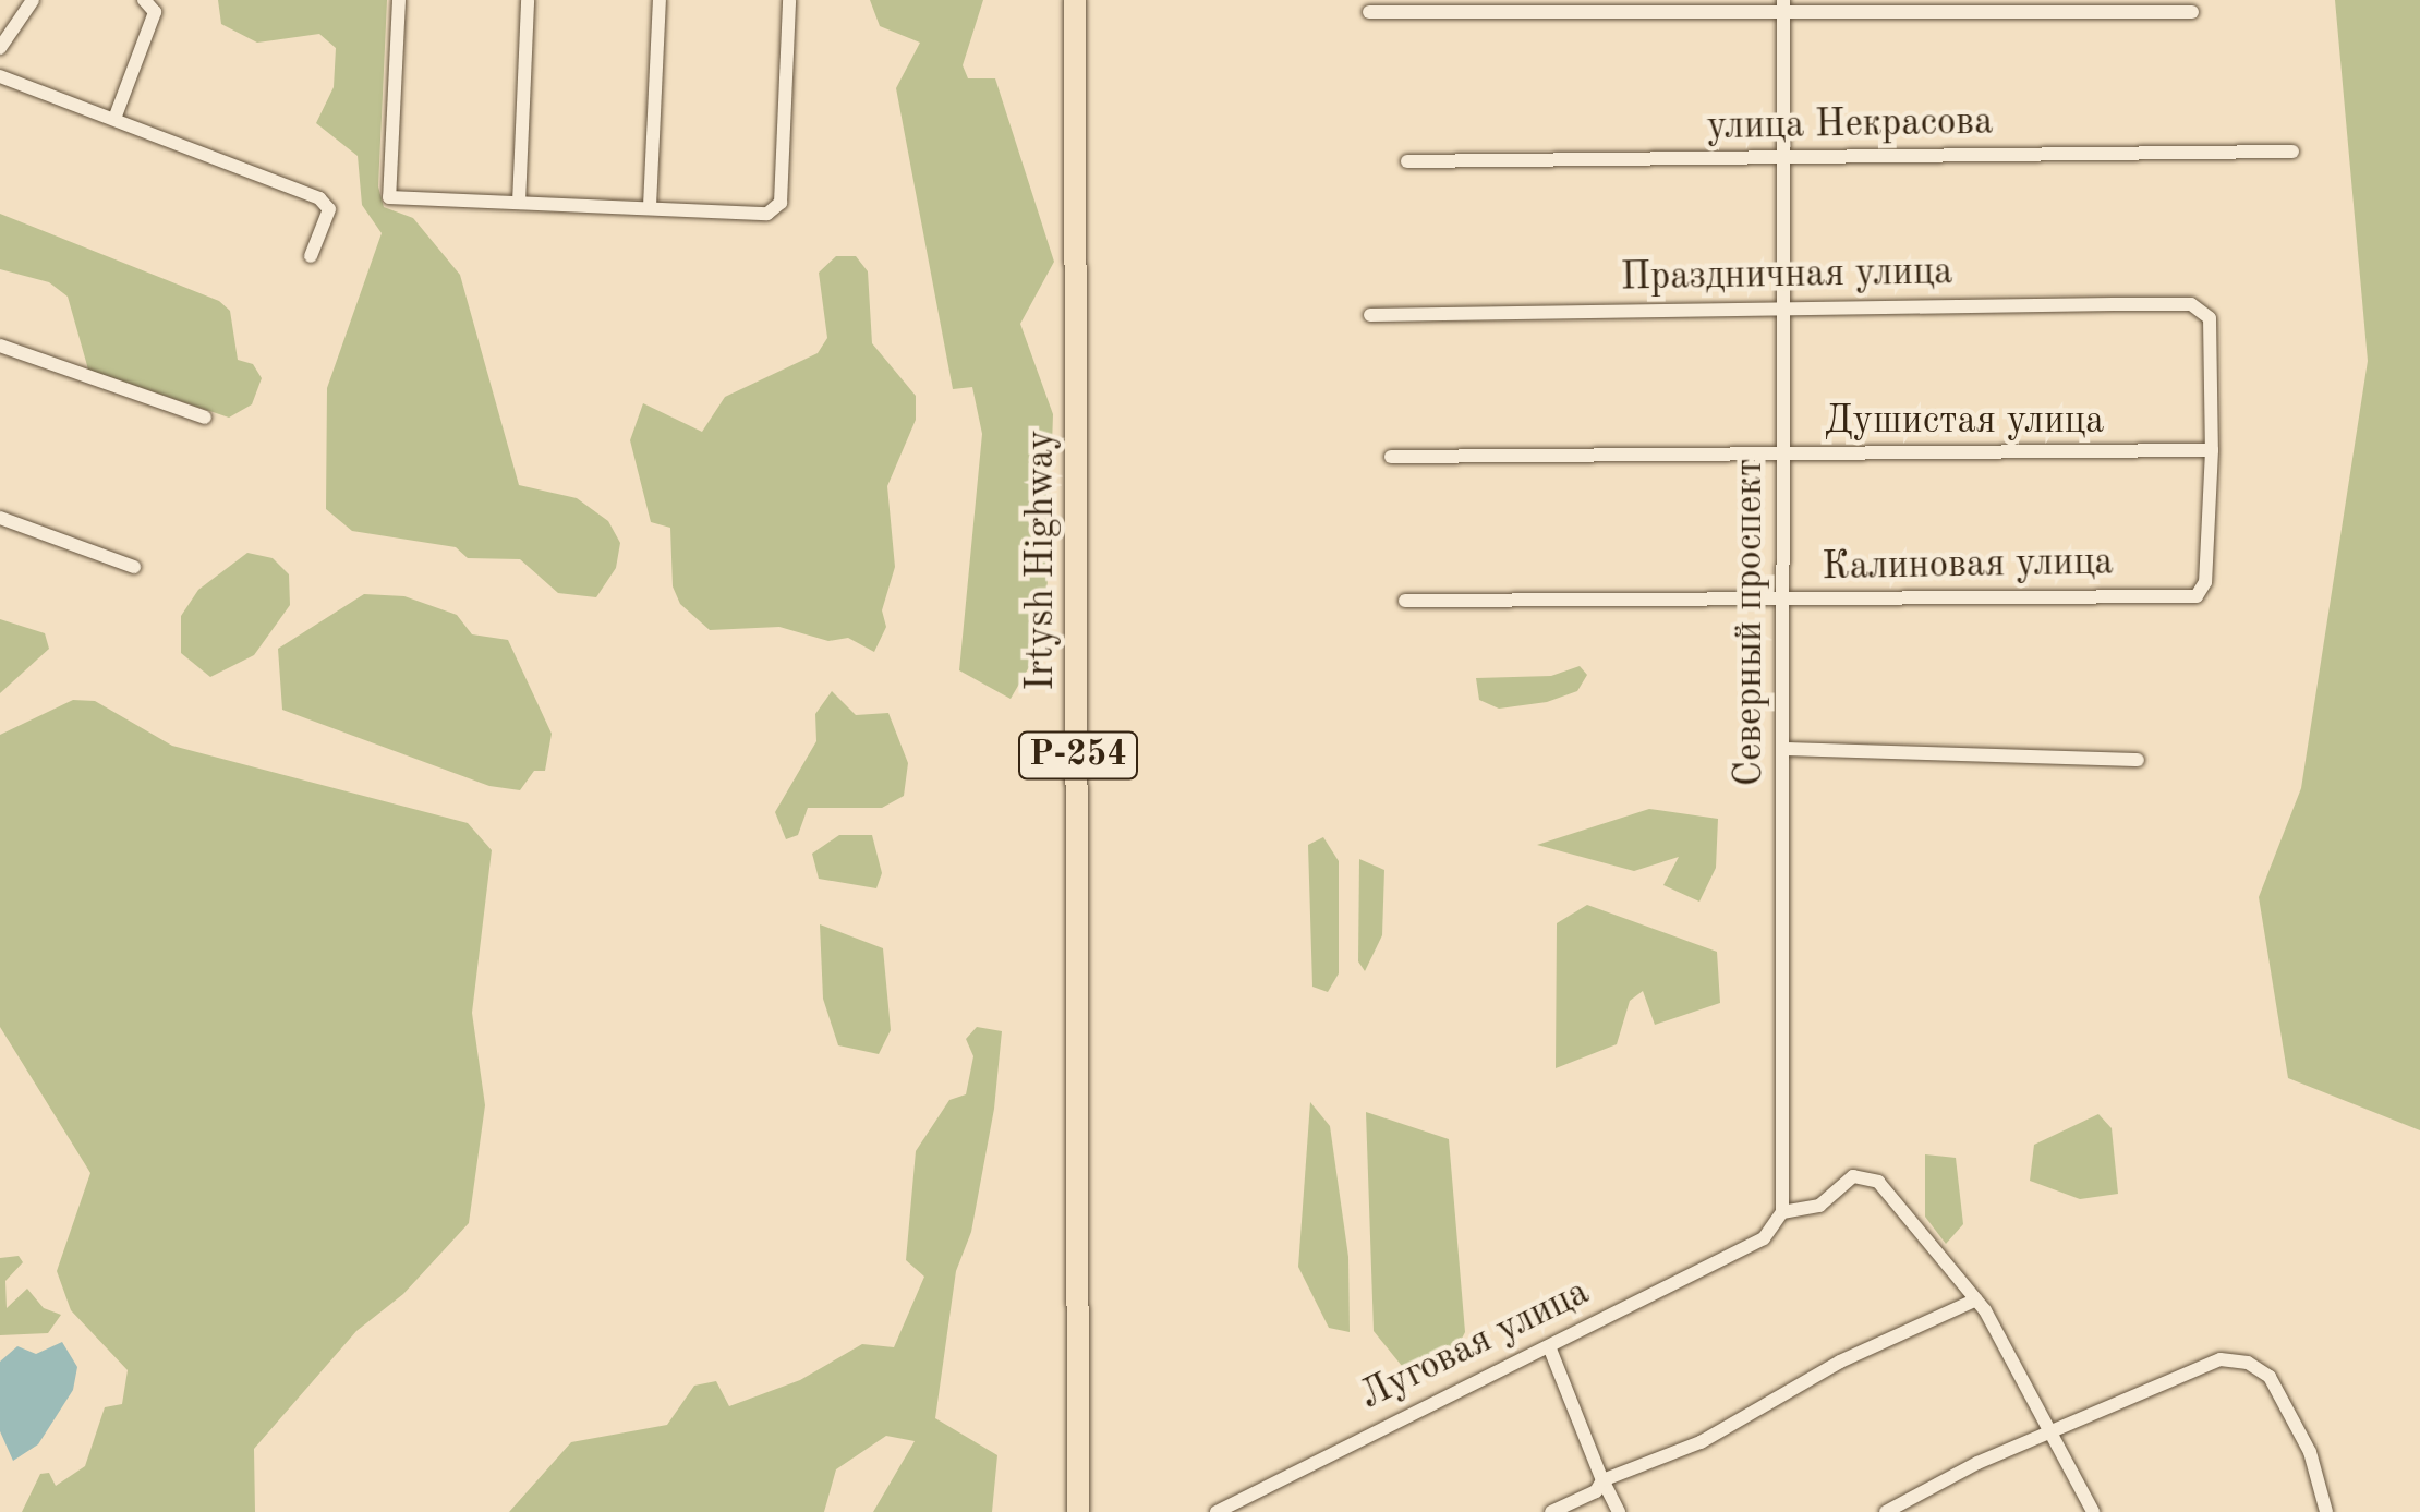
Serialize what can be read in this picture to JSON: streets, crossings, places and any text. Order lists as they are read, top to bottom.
{
  "streets": {
    "highway": ["Irtysh Highway", "Р-254"],
    "street": [
      "улица Некрасова",
      "Праздничная улица",
      "Душистая улица",
      "Калиновая улица",
      "Северный проспект",
      "Луговая улица"
    ]
  },
  "crossings": [
    ["улица Некрасова", "Северный проспект"],
    ["Праздничная улица", "Душистая улица"],
    ["Праздничная улица", "Калиновая улица"],
    ["Праздничная улица", "Северный проспект"],
    ["Душистая улица", "Калиновая улица"],
    ["Душистая улица", "Северный проспект"],
    ["Калиновая улица", "Северный проспект"],
    ["Северный проспект", "Луговая улица"]
  ]
}
